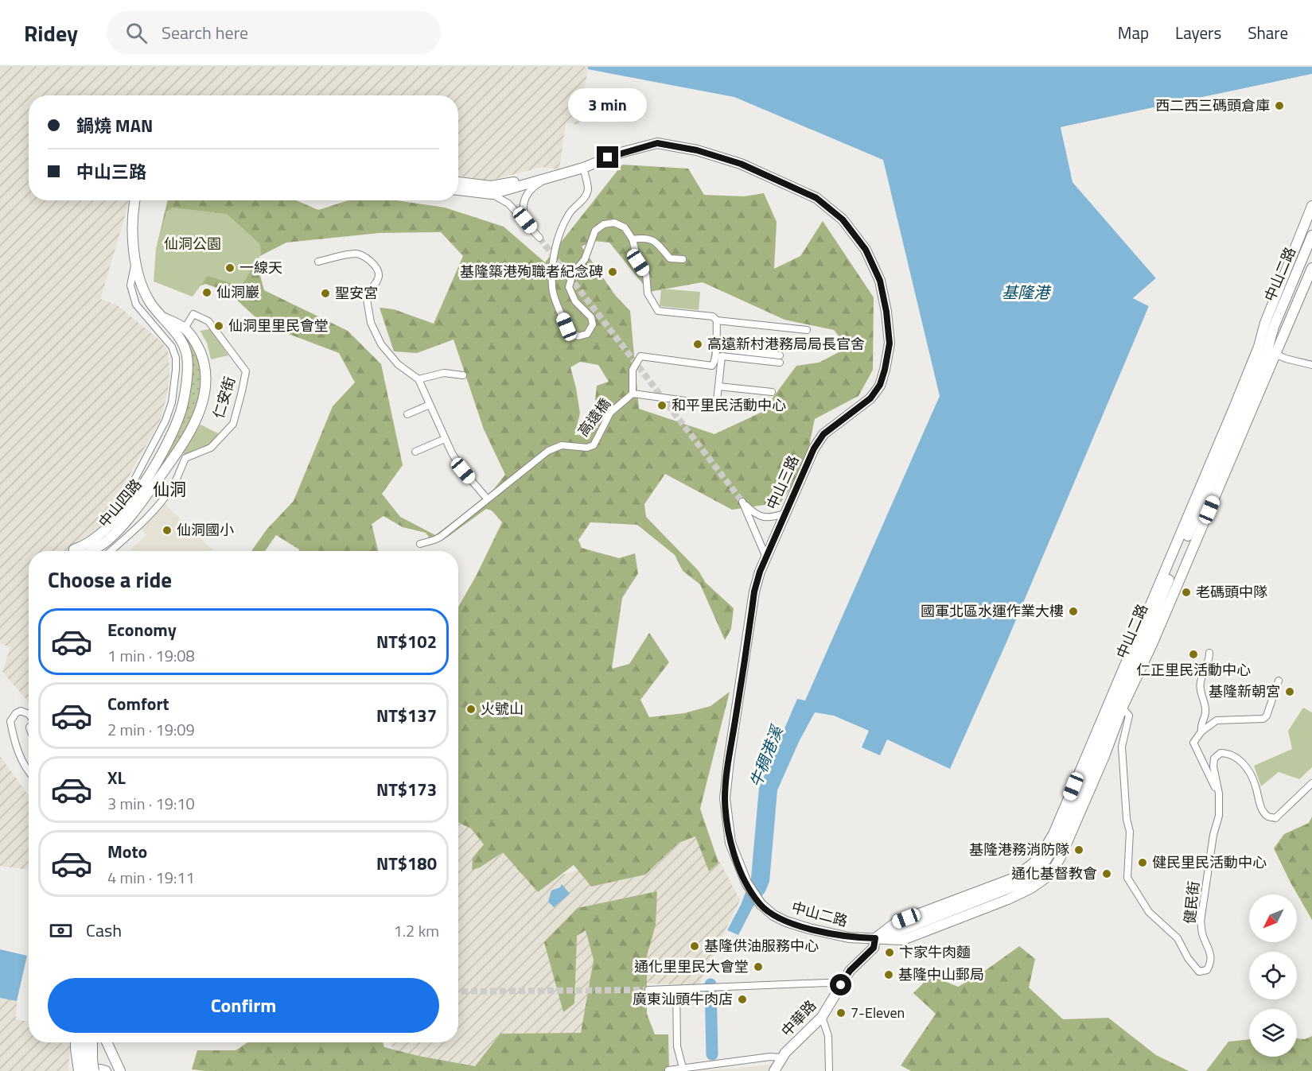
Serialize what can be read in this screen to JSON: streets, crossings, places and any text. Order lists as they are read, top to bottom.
{
  "streets": {
    "street": [
      "中山二路",
      "仁安街",
      "高遠橋",
      "中山三路",
      "中山四路",
      "健民街",
      "中華路"
    ]
  },
  "crossings": [
    ["中山二路", "中山三路"],
    ["中山二路", "健民街"],
    ["中山二路", "中華路"],
    ["仁安街", "中山四路"]
  ],
  "districts": ["仙洞"],
  "water": ["基隆港", "牛稠港溪"],
  "parks": ["仙洞公園"],
  "places": [
    "西二西三碼頭倉庫",
    "一線天",
    "基隆築港殉職者紀念碑",
    "仙洞巖",
    "聖安宮",
    "仙洞里里民會堂",
    "高遠新村港務局局長官舍",
    "和平里民活動中心",
    "仙洞國小",
    "老碼頭中隊",
    "國軍北區水運作業大樓",
    "仁正里民活動中心",
    "基隆新朝宮",
    "火號山",
    "基隆港務消防隊",
    "健民里民活動中心",
    "通化基督教會",
    "基隆供油服務中心",
    "卞家牛肉麵",
    "通化里里民大會堂",
    "基隆中山郵局",
    "廣東汕頭牛肉店",
    "7-Eleven"
  ],
  "north": "bottom left",
  "page": {
    "header": "Ridey",
    "search": "Search here",
    "nav": ["Map", "Layers", "Share"],
    "bubble": "3 min",
    "banner": ["鍋燒 MAN", "中山三路"],
    "heading": "Choose a ride",
    "list": [
      {
        "name": "Economy",
        "note": "1 min · 19:08",
        "value": "NT$102"
      },
      {
        "name": "Comfort",
        "note": "2 min · 19:09",
        "value": "NT$137"
      },
      {
        "name": "XL",
        "note": "3 min · 19:10",
        "value": "NT$173"
      },
      {
        "name": "Moto",
        "note": "4 min · 19:11",
        "value": "NT$180"
      }
    ],
    "pay": ["Cash", "1.2 km"],
    "buttons": "Confirm"
  }
}
